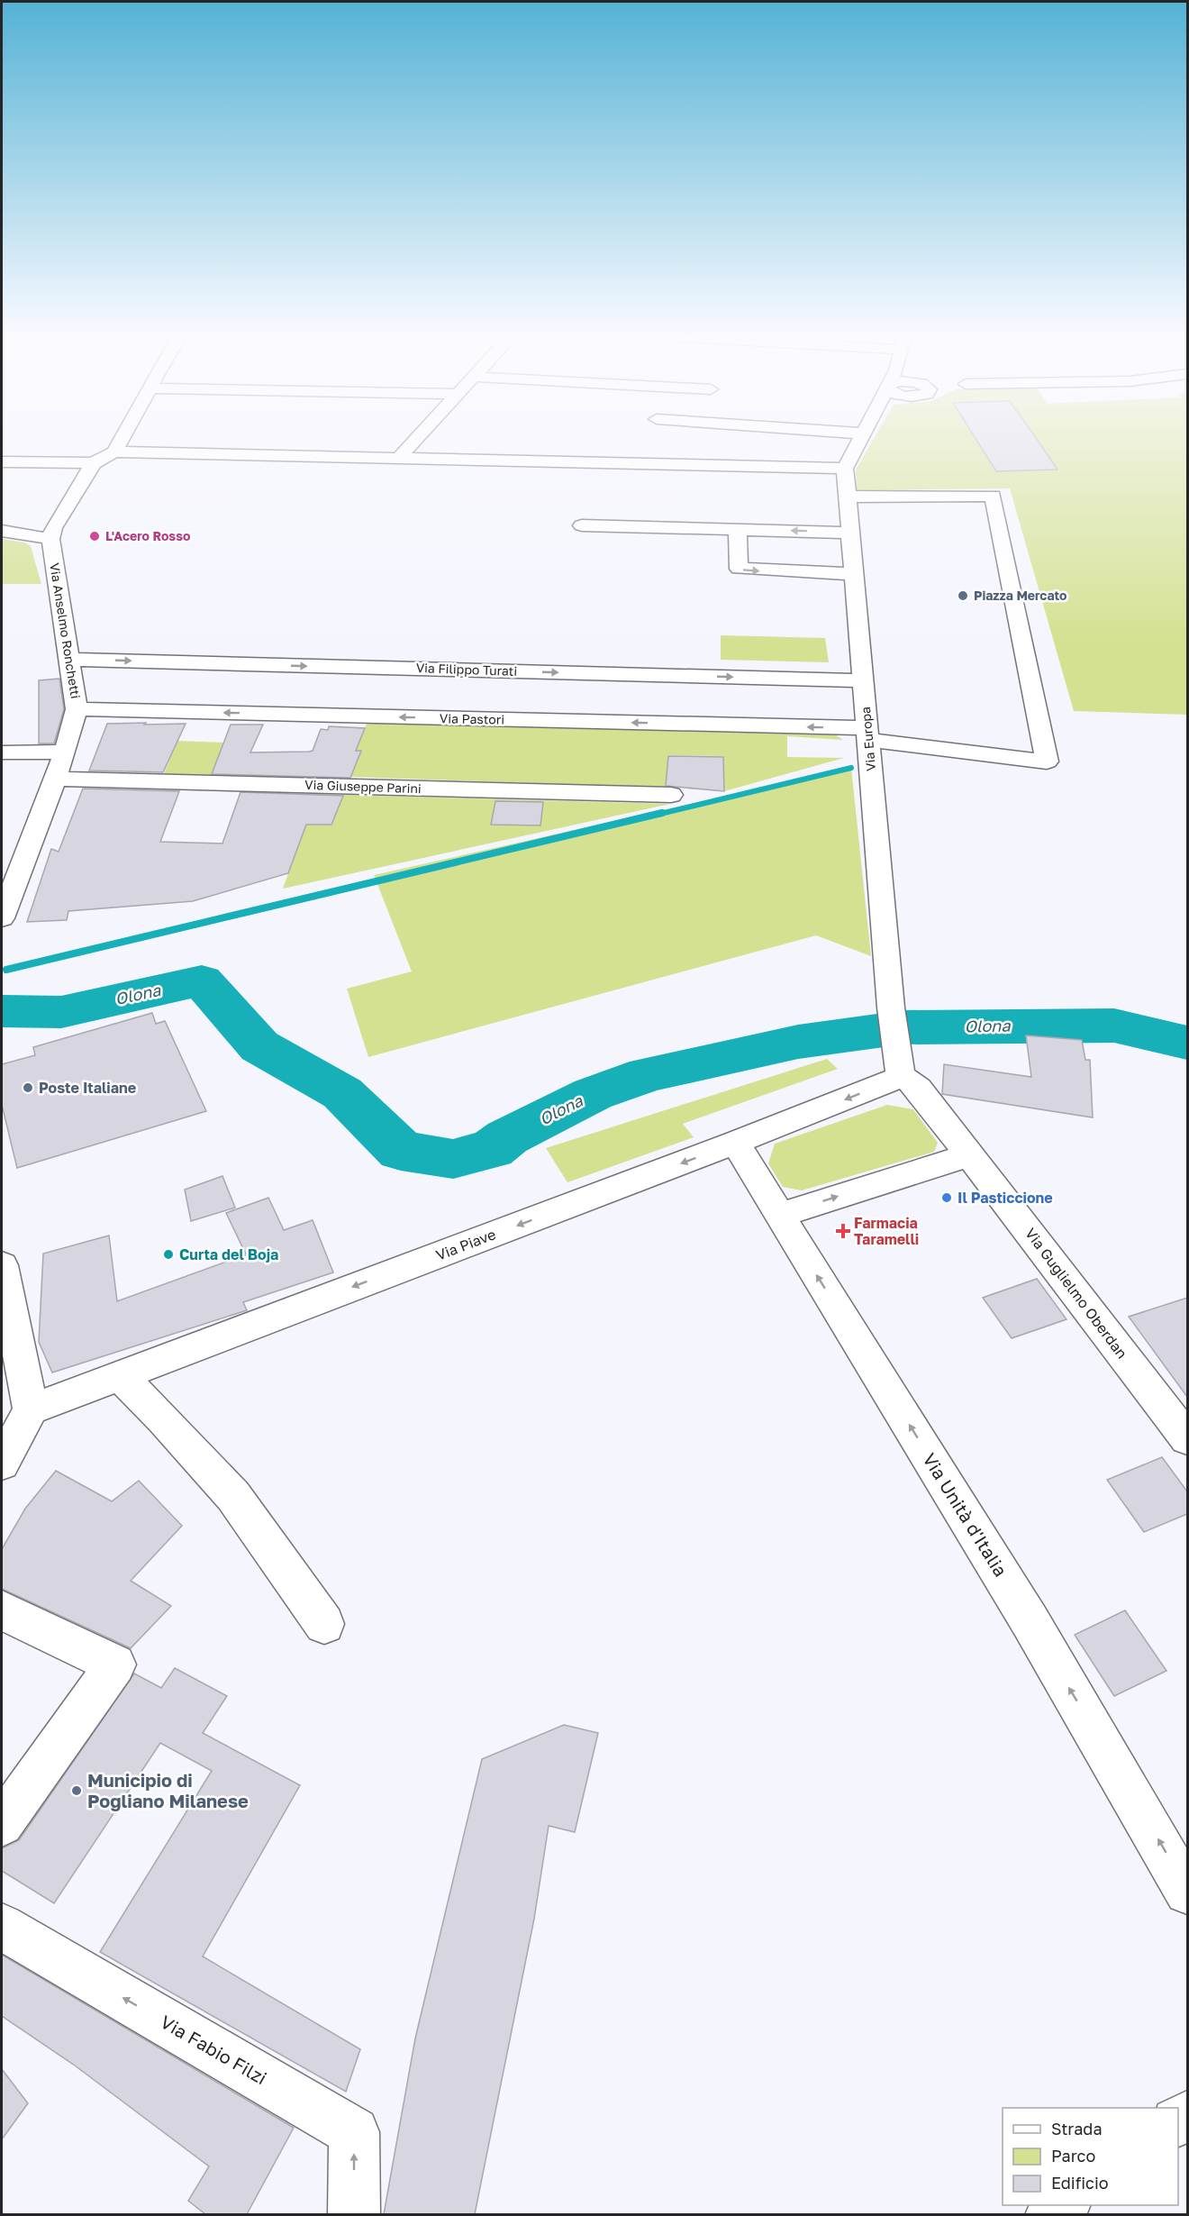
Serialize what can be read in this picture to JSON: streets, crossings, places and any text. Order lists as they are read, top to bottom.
{
  "streets": {
    "street": [
      "Via Anselmo Ronchetti",
      "Via Filippo Turati",
      "Via Pastori",
      "Via Europa",
      "Via Giuseppe Parini",
      "Via Piave",
      "Via Guglielmo Oberdan",
      "Via Unità d'Italia",
      "Via Fabio Filzi"
    ]
  },
  "crossings": [
    ["Via Anselmo Ronchetti", "Via Filippo Turati"],
    ["Via Anselmo Ronchetti", "Via Pastori"],
    ["Via Anselmo Ronchetti", "Via Giuseppe Parini"],
    ["Via Filippo Turati", "Via Europa"],
    ["Via Pastori", "Via Europa"],
    ["Via Europa", "Via Piave"],
    ["Via Europa", "Via Guglielmo Oberdan"],
    ["Via Piave", "Via Guglielmo Oberdan"],
    ["Via Piave", "Via Unità d'Italia"]
  ],
  "one_way": ["Via Piave", "Via Unità d'Italia", "Via Fabio Filzi"],
  "water": ["Olona"],
  "places": {
    "other": [
      "L'Acero Rosso",
      "Piazza Mercato",
      "Poste Italiane",
      "Il Pasticcione",
      "Curta del Boja",
      "Municipio di Pogliano Milanese"
    ],
    "health": ["Farmacia Taramelli"]
  },
  "legend": ["Strada", "Parco", "Edificio"]
}
